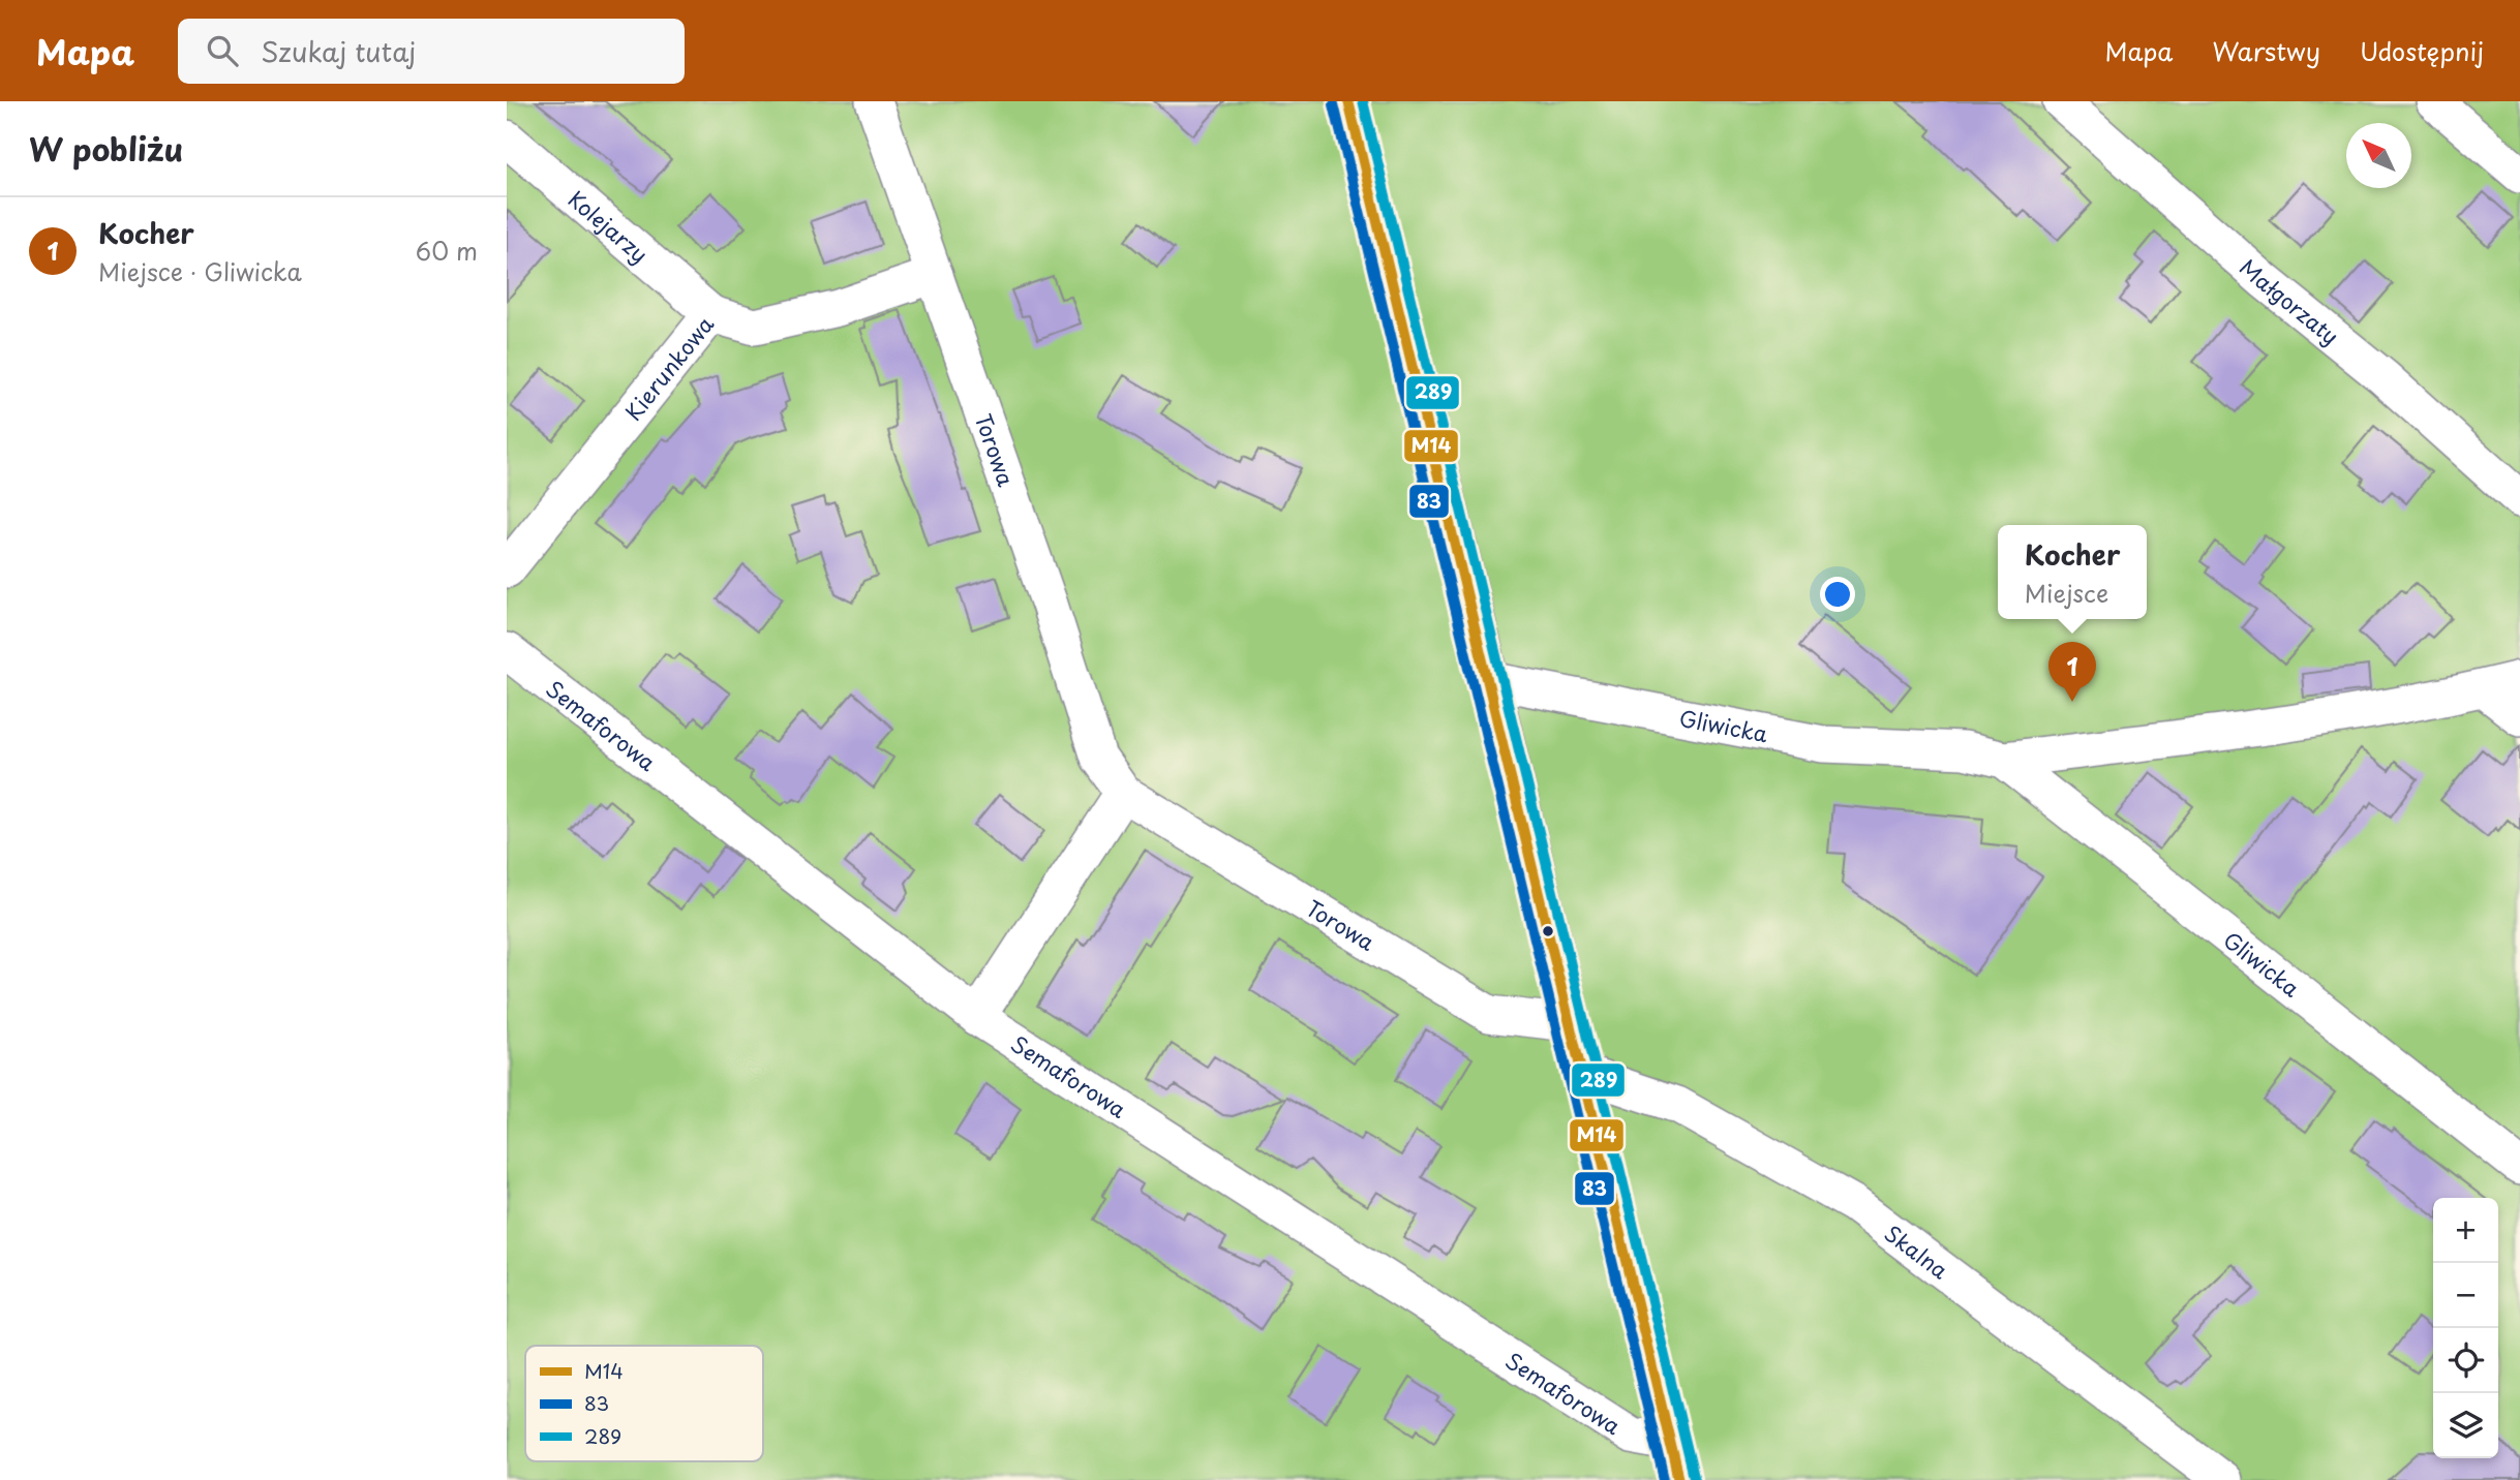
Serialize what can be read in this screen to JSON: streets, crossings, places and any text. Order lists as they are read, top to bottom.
{
  "streets": {
    "street": [
      "Kolejarzy",
      "Małgorzaty",
      "Kierunkowa",
      "Torowa",
      "Semaforowa",
      "Gliwicka",
      "Skalna"
    ]
  },
  "crossings": [
    ["Kolejarzy", "Kierunkowa"],
    ["Kierunkowa", "Torowa"]
  ],
  "lines": ["transit line M14", "transit line 289", "transit line 83"],
  "legend": ["M14", "83", "289"],
  "north": "top left",
  "page": {
    "header": "Mapa",
    "search": "Szukaj tutaj",
    "nav": ["Mapa", "Warstwy", "Udostępnij"],
    "heading": "W pobliżu",
    "list": [
      {
        "mark": "1",
        "name": "Kocher",
        "note": "Miejsce · Gliwicka",
        "value": "60 m"
      }
    ],
    "popup": ["Kocher", "Miejsce"],
    "pins": "1",
    "map_buttons": ["+", "−"]
  }
}
